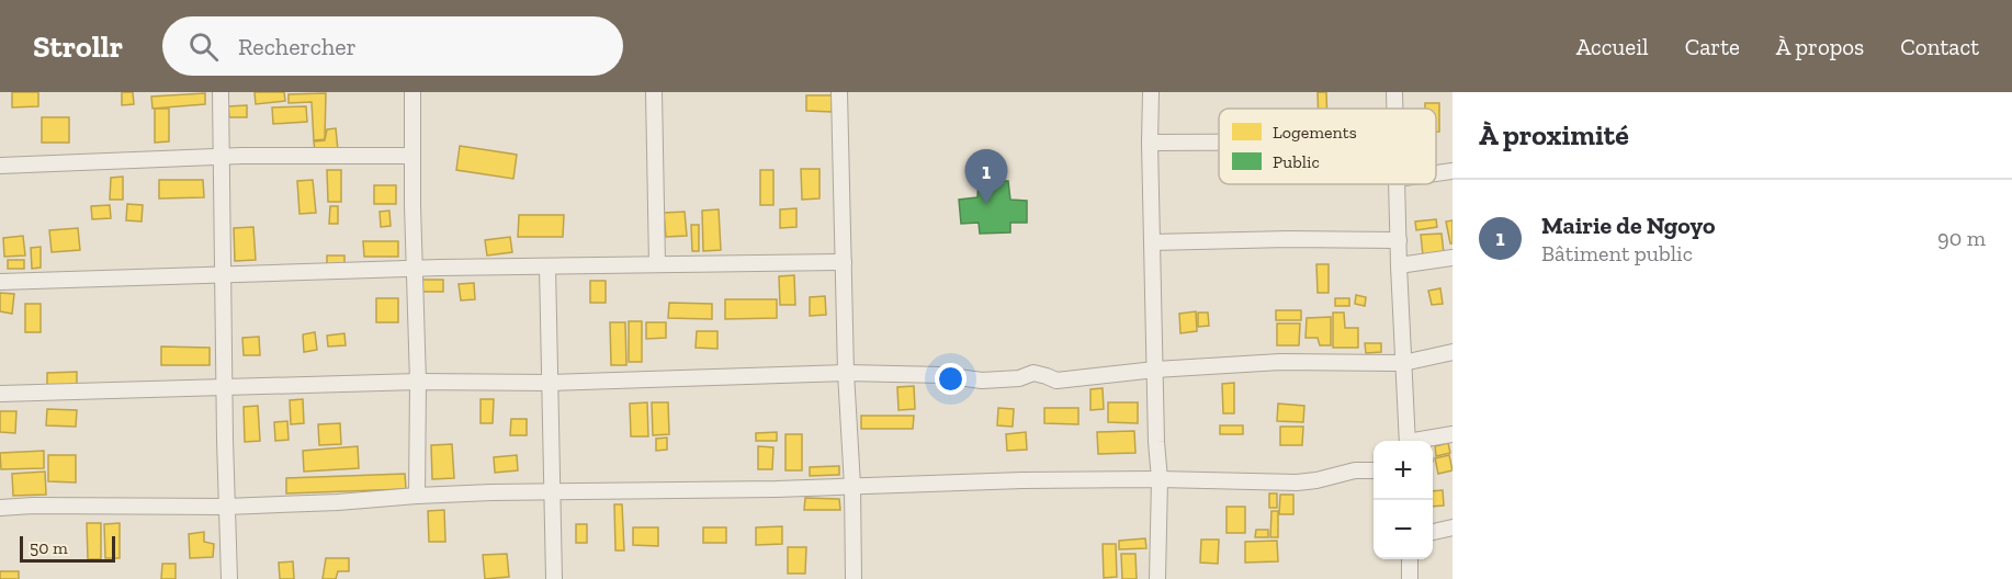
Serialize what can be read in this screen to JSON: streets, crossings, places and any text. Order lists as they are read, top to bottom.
{
  "legend": ["Logements", "Public"],
  "scale_bar": "50 m",
  "page": {
    "header": "Strollr",
    "search": "Rechercher",
    "nav": [
      "Accueil",
      "Carte",
      "À propos",
      "Contact"
    ],
    "heading": "À proximité",
    "pins": "1",
    "list": [
      {
        "mark": "1",
        "name": "Mairie de Ngoyo",
        "note": "Bâtiment public",
        "value": "90 m"
      }
    ],
    "map_buttons": ["+", "−"],
    "scale": "50 m"
  }
}
